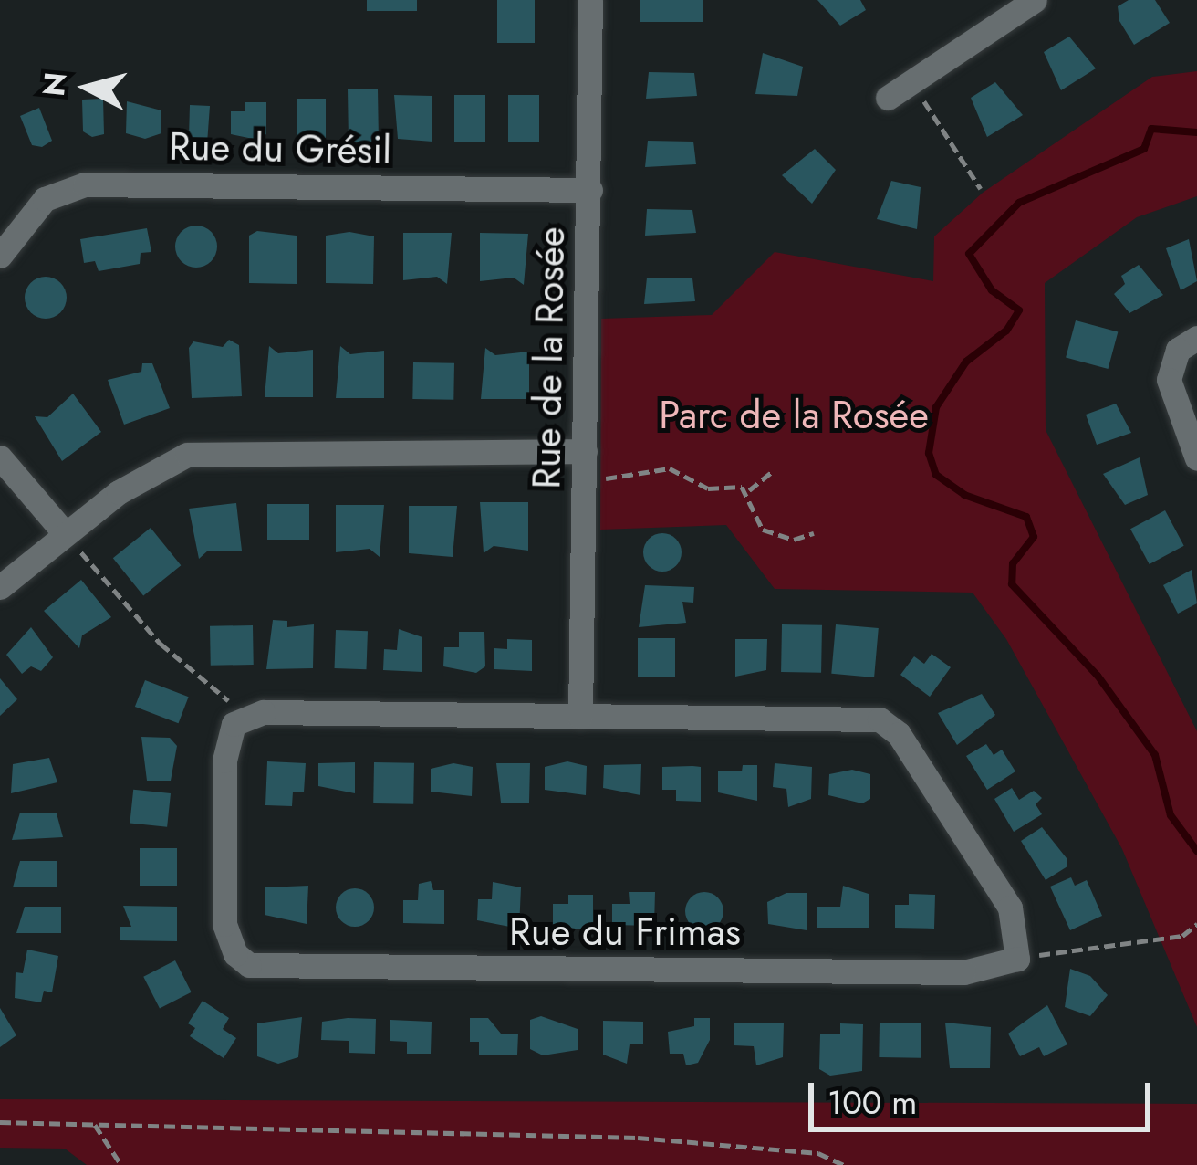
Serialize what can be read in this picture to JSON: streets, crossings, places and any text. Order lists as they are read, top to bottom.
{
  "streets": {
    "street": ["Rue du Grésil", "Rue de la Rosée", "Rue du Frimas"]
  },
  "crossings": [
    ["Rue du Grésil", "Rue de la Rosée"]
  ],
  "parks": ["Parc de la Rosée"],
  "scale_bar": "100 m",
  "north": "left"
}
